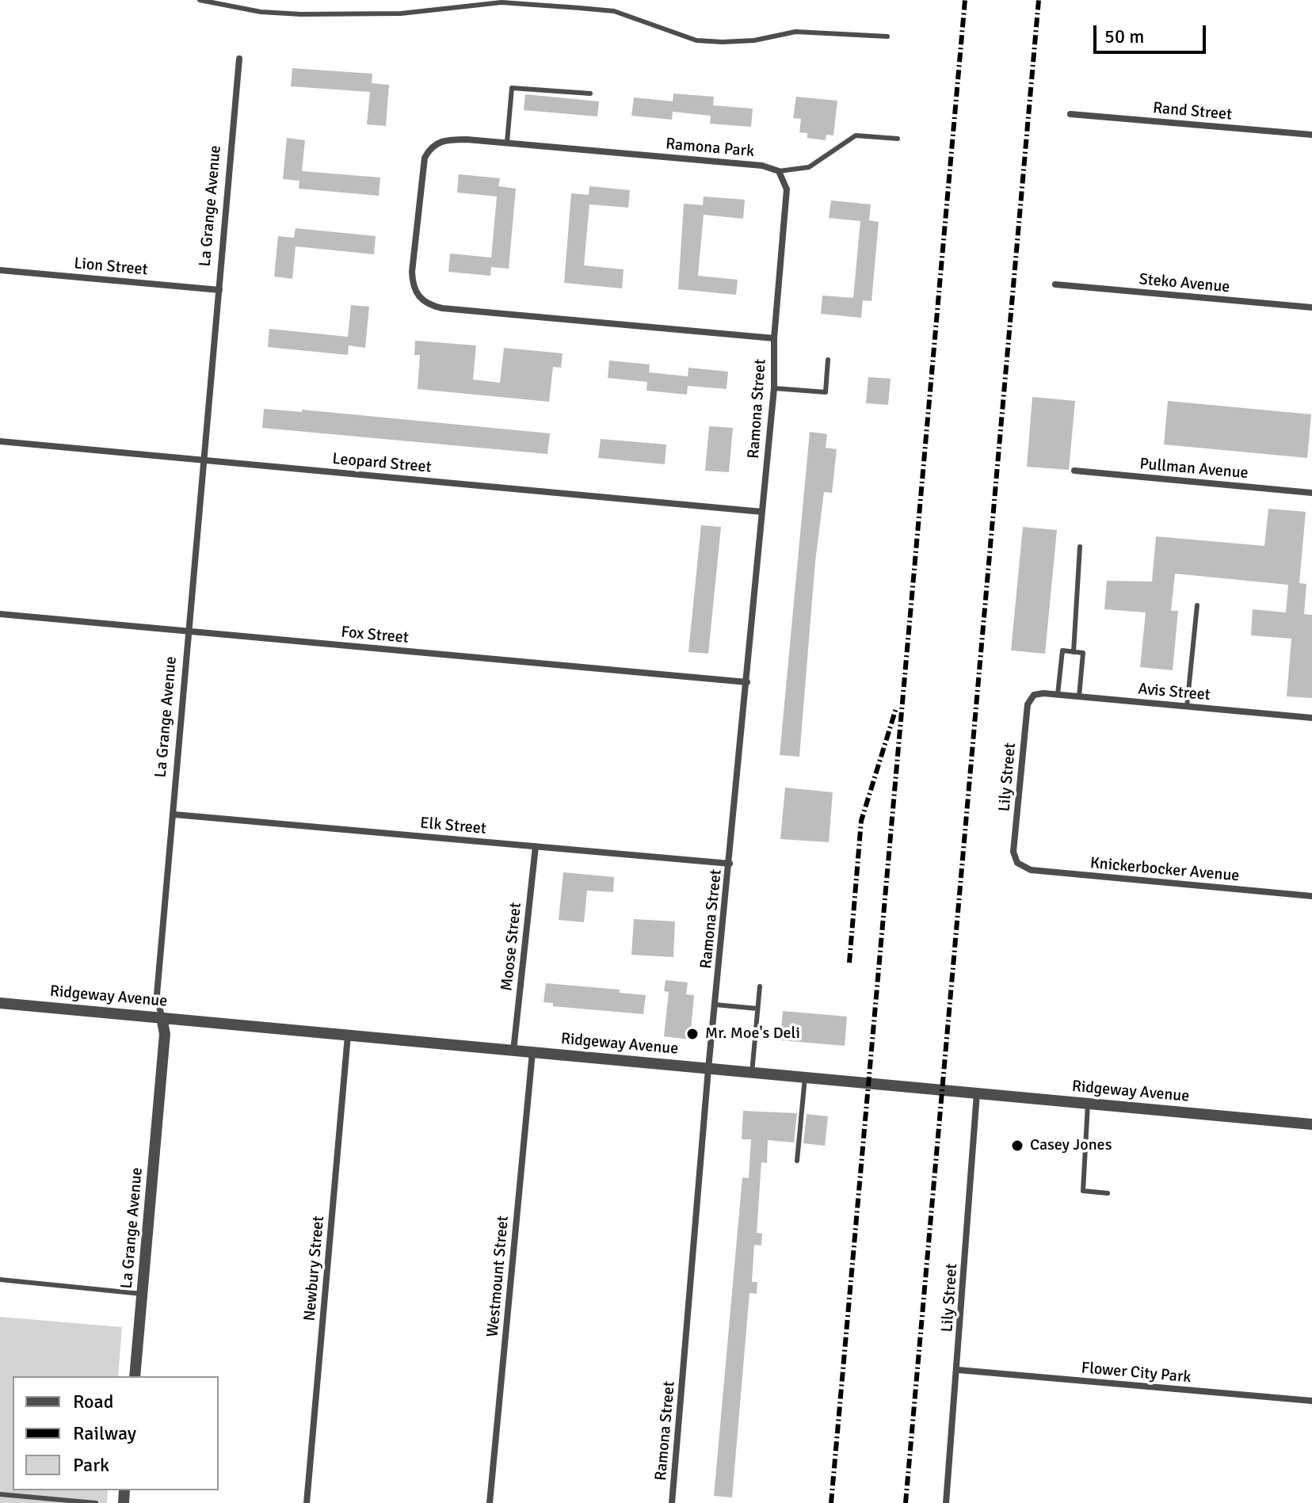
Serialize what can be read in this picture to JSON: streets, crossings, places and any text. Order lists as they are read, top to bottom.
{
  "streets": {
    "street": [
      "Rand Street",
      "Ramona Park",
      "La Grange Avenue",
      "Lion Street",
      "Steko Avenue",
      "Ramona Street",
      "Leopard Street",
      "Pullman Avenue",
      "Fox Street",
      "Avis Street",
      "Lily Street",
      "Elk Street",
      "Knickerbocker Avenue",
      "Moose Street",
      "Ridgeway Avenue",
      "Newbury Street",
      "Westmount Street",
      "Flower City Park"
    ]
  },
  "crossings": [
    ["Ramona Park", "Ramona Street"],
    ["La Grange Avenue", "Lion Street"],
    ["La Grange Avenue", "Leopard Street"],
    ["La Grange Avenue", "Fox Street"],
    ["La Grange Avenue", "Elk Street"],
    ["La Grange Avenue", "Ridgeway Avenue"],
    ["Ramona Street", "Leopard Street"],
    ["Ramona Street", "Fox Street"],
    ["Ramona Street", "Elk Street"],
    ["Ramona Street", "Ridgeway Avenue"],
    ["Avis Street", "Lily Street"],
    ["Lily Street", "Knickerbocker Avenue"],
    ["Lily Street", "Ridgeway Avenue"],
    ["Lily Street", "Flower City Park"],
    ["Elk Street", "Moose Street"],
    ["Moose Street", "Ridgeway Avenue"],
    ["Ridgeway Avenue", "Newbury Street"],
    ["Ridgeway Avenue", "Westmount Street"]
  ],
  "places": ["Mr. Moe's Deli", "Casey Jones"],
  "legend": ["Road", "Railway", "Park"],
  "scale_bar": "50 m"
}
